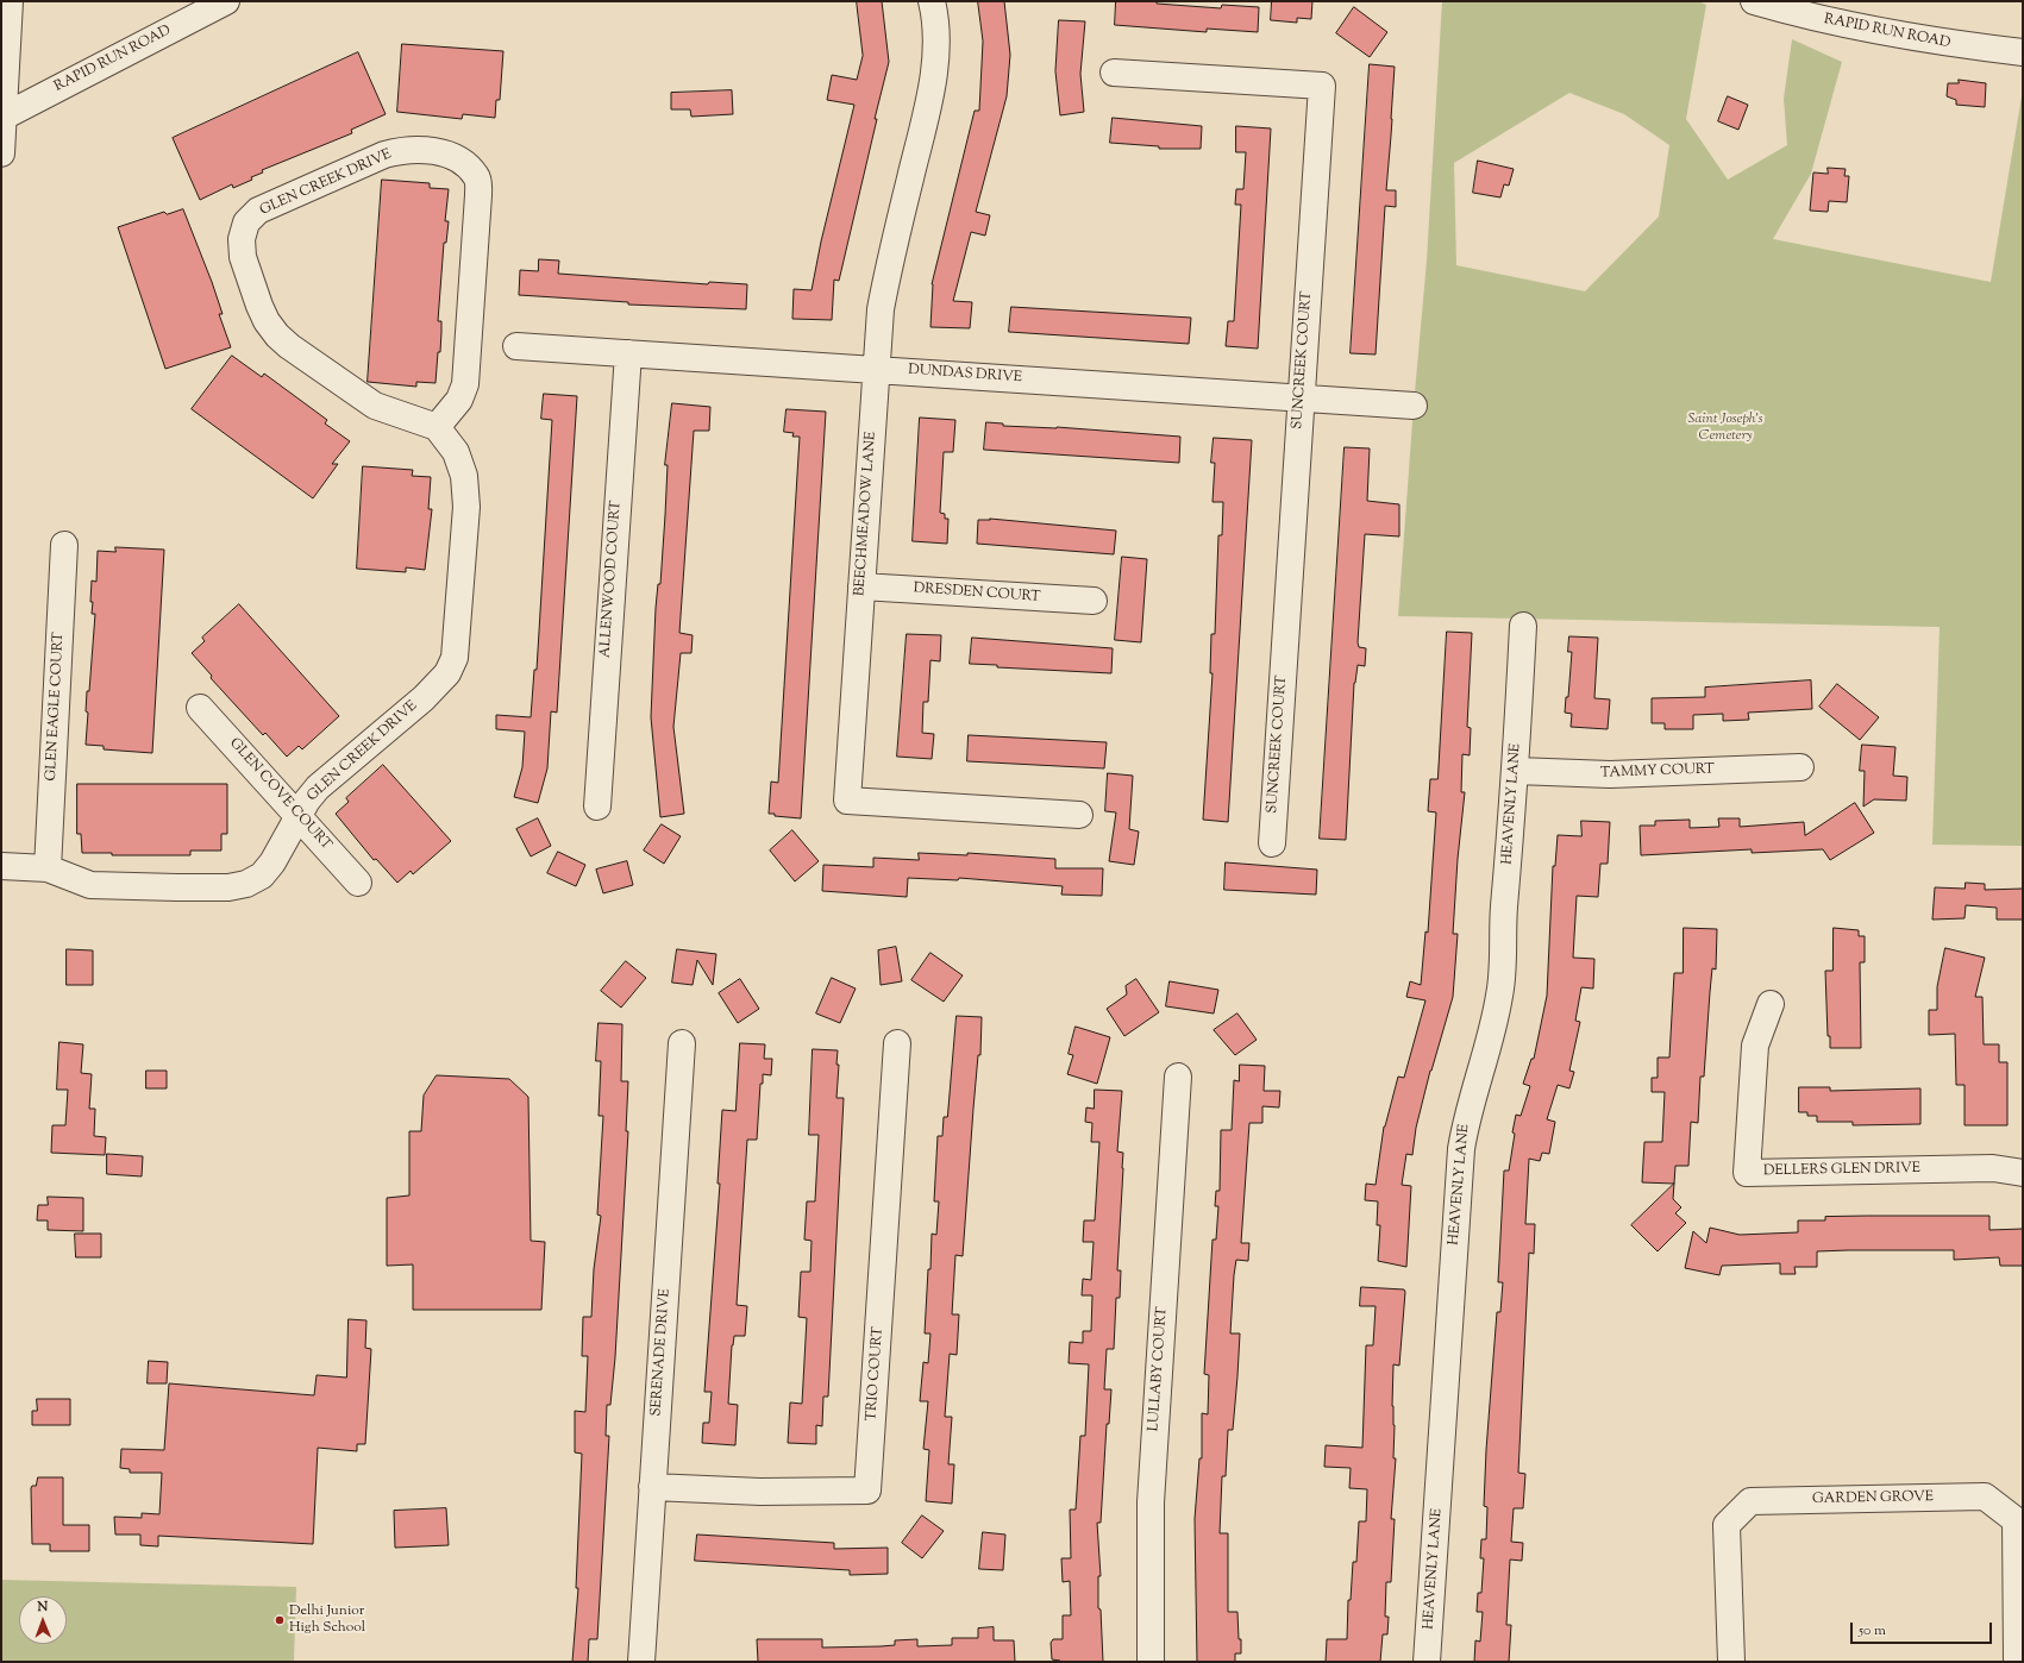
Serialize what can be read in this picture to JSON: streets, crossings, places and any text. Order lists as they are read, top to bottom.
{
  "streets": {
    "street": [
      "RAPID RUN ROAD",
      "GLEN CREEK DRIVE",
      "SUNCREEK COURT",
      "DUNDAS DRIVE",
      "BEECHMEADOW LANE",
      "ALLENWOOD COURT",
      "DRESDEN COURT",
      "GLEN EAGLE COURT",
      "TAMMY COURT",
      "GLEN COVE COURT",
      "HEAVENLY LANE",
      "DELLERS GLEN DRIVE",
      "SERENADE DRIVE",
      "LULLABY COURT",
      "TRIO COURT",
      "GARDEN GROVE"
    ]
  },
  "crossings": [
    ["GLEN CREEK DRIVE", "GLEN EAGLE COURT"],
    ["GLEN CREEK DRIVE", "GLEN COVE COURT"],
    ["SUNCREEK COURT", "DUNDAS DRIVE"],
    ["DUNDAS DRIVE", "BEECHMEADOW LANE"],
    ["DUNDAS DRIVE", "ALLENWOOD COURT"],
    ["BEECHMEADOW LANE", "DRESDEN COURT"],
    ["TAMMY COURT", "HEAVENLY LANE"],
    ["SERENADE DRIVE", "TRIO COURT"]
  ],
  "parks": ["Saint Joseph’s Cemetery"],
  "places": ["Delhi Junior High School"],
  "scale_bar": "50 m",
  "north": "top"
}
